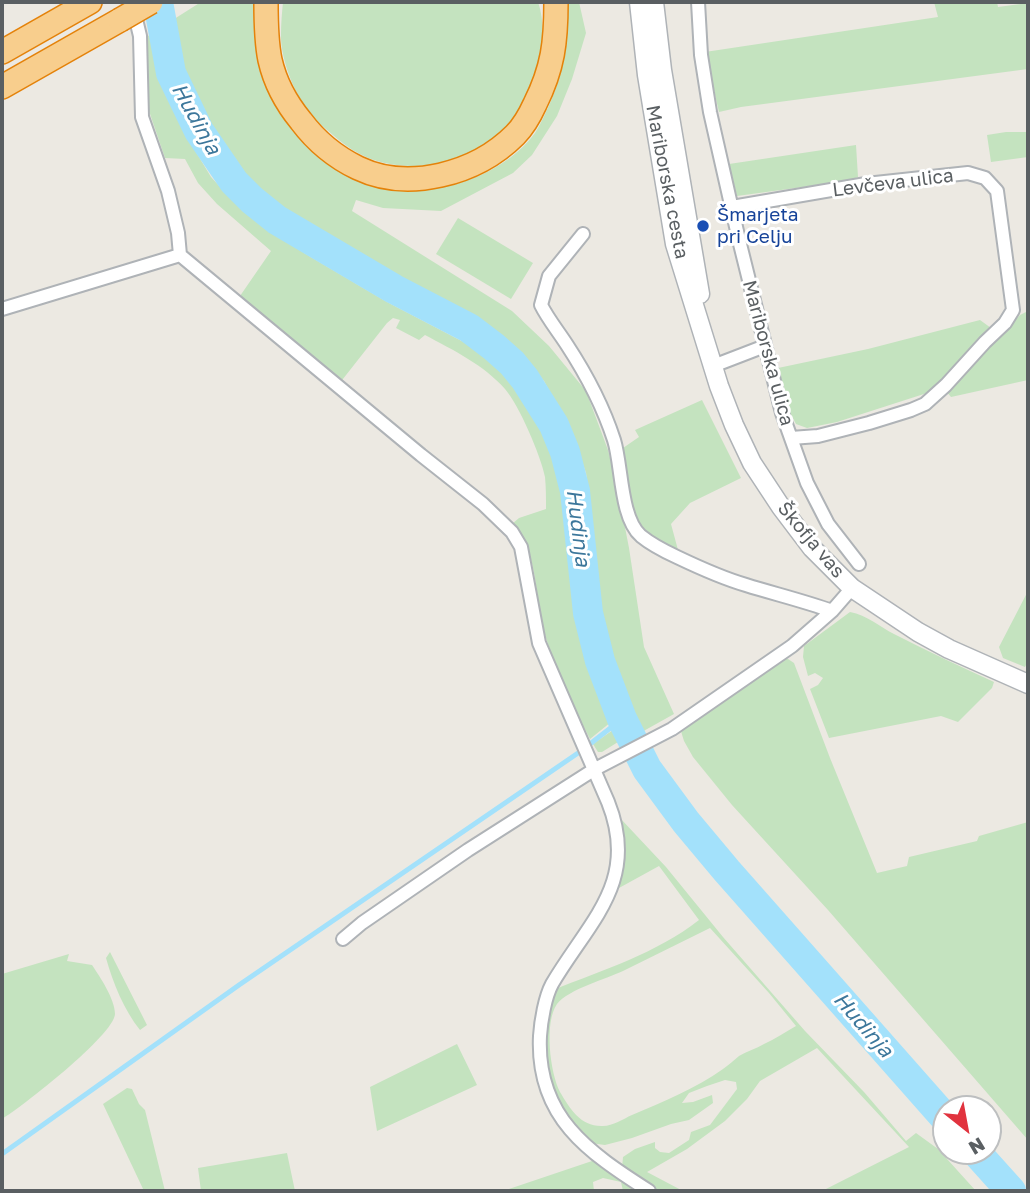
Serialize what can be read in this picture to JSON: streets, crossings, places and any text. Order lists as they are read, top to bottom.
{
  "streets": {
    "main road": ["Mariborska cesta", "Škofja vas"],
    "street": ["Levčeva ulica", "Mariborska ulica"]
  },
  "crossings": [
    ["Mariborska cesta", "Škofja vas"],
    ["Levčeva ulica", "Mariborska ulica"]
  ],
  "water": ["Hudinja"],
  "places": ["Šmarjeta pri Celju"],
  "north": "bottom right"
}
